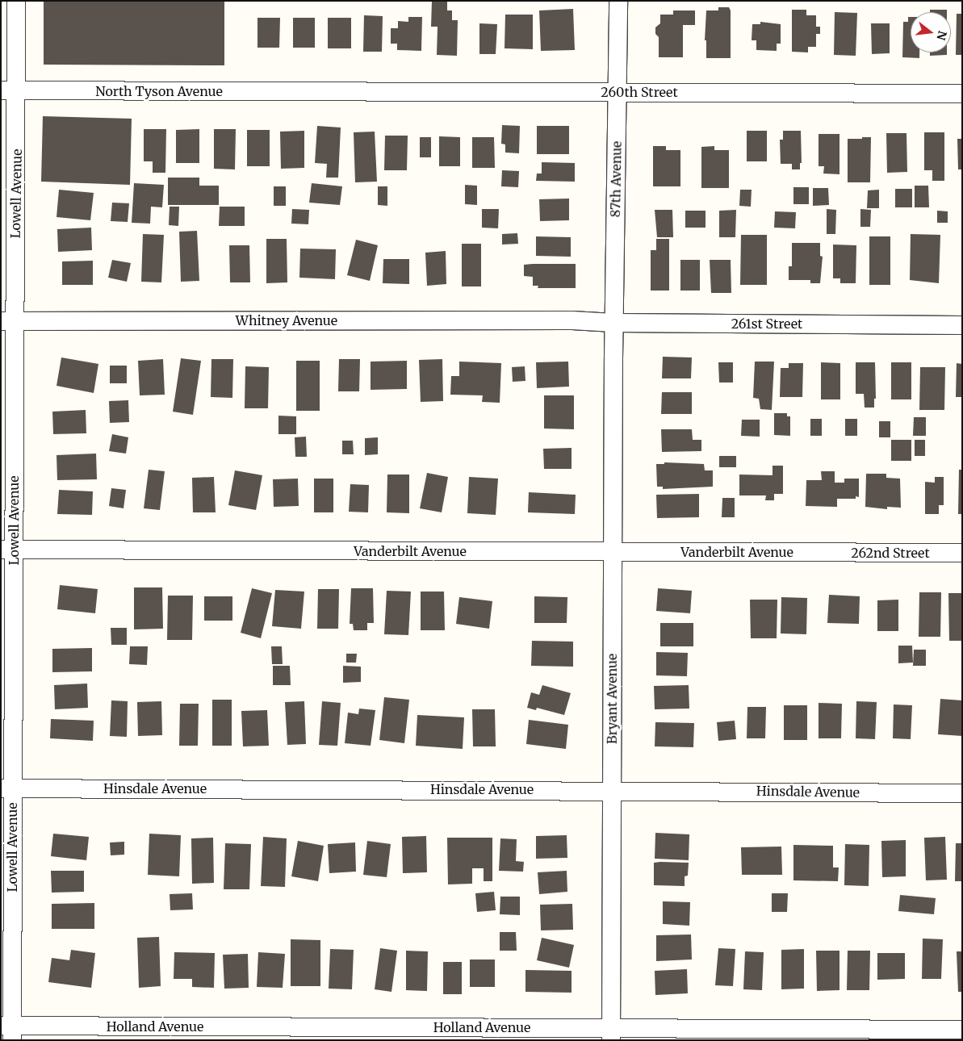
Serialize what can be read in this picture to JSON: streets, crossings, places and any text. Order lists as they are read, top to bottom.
{
  "streets": {
    "street": [
      "North Tyson Avenue",
      "260th Street",
      "87th Avenue",
      "Lowell Avenue",
      "Whitney Avenue",
      "261st Street",
      "Vanderbilt Avenue",
      "262nd Street",
      "Bryant Avenue",
      "Hinsdale Avenue",
      "Holland Avenue"
    ]
  },
  "crossings": [
    ["North Tyson Avenue", "260th Street"],
    ["North Tyson Avenue", "Lowell Avenue"],
    ["260th Street", "87th Avenue"],
    ["87th Avenue", "261st Street"],
    ["87th Avenue", "Bryant Avenue"],
    ["Lowell Avenue", "Whitney Avenue"],
    ["Lowell Avenue", "Vanderbilt Avenue"],
    ["Lowell Avenue", "Hinsdale Avenue"],
    ["Lowell Avenue", "Holland Avenue"],
    ["Whitney Avenue", "261st Street"],
    ["Vanderbilt Avenue", "262nd Street"],
    ["Vanderbilt Avenue", "Bryant Avenue"],
    ["Bryant Avenue", "Hinsdale Avenue"],
    ["Bryant Avenue", "Holland Avenue"]
  ],
  "north": "right"
}
